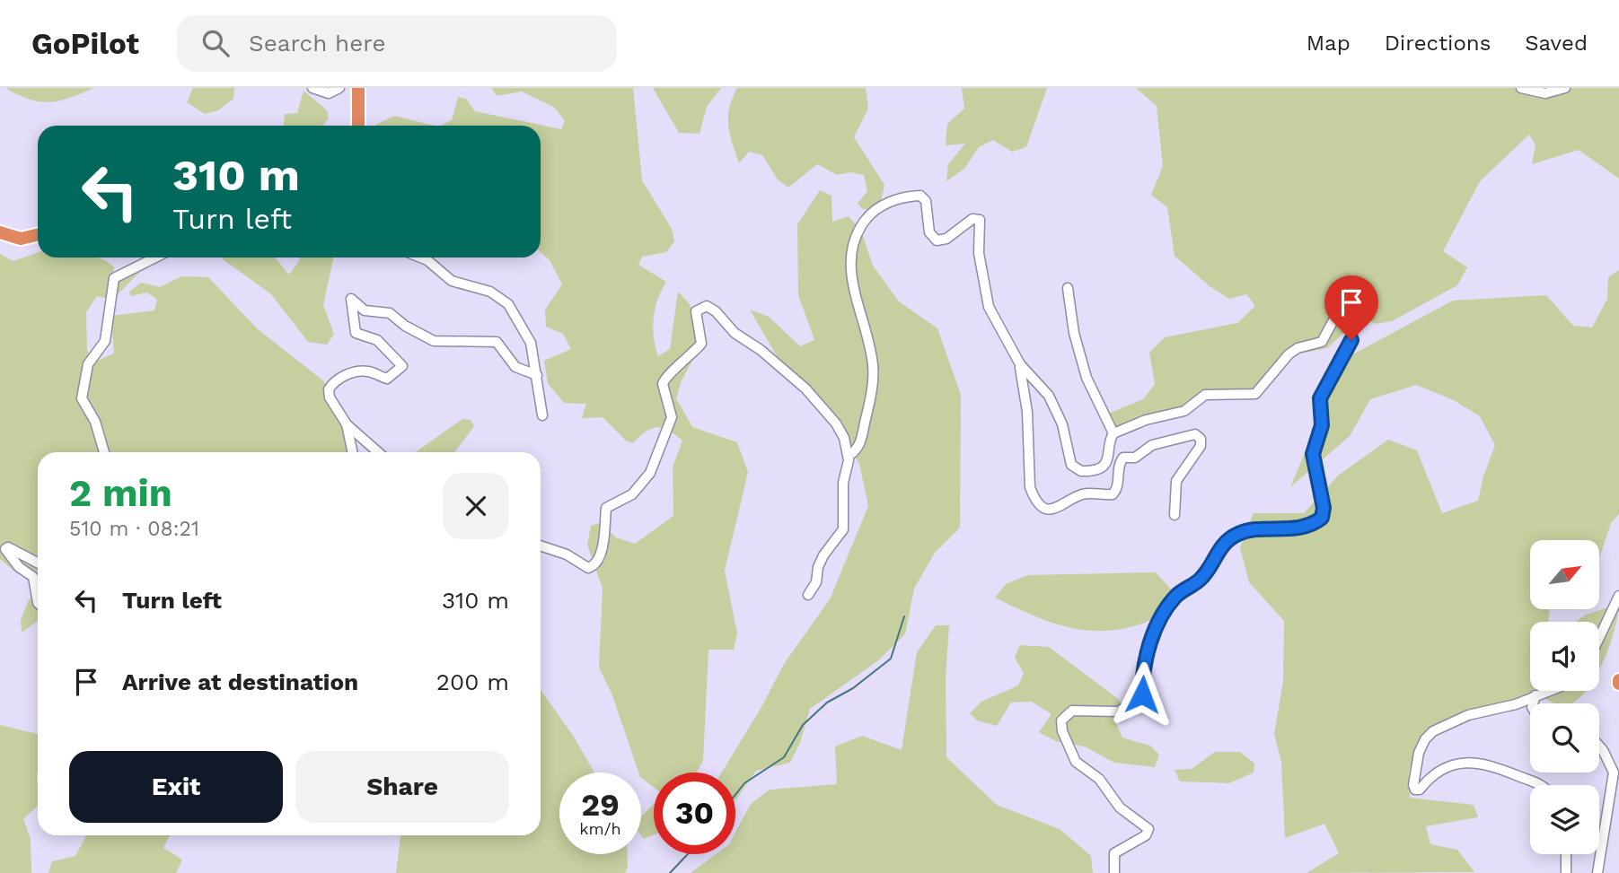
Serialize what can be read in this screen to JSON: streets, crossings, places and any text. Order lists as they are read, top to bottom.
{
  "north": "top right",
  "page": {
    "header": "GoPilot",
    "search": "Search here",
    "nav": ["Map", "Directions", "Saved"],
    "turn": ["310 m", "Turn left"],
    "heading": ["2 min", "510 m · 08:21"],
    "list": [
      {
        "name": "Turn left",
        "value": "310 m"
      },
      {
        "name": "Arrive at destination",
        "value": "200 m"
      }
    ],
    "buttons": ["Exit", "Share"],
    "speed": "29 km/h",
    "limit": "30"
  }
}
